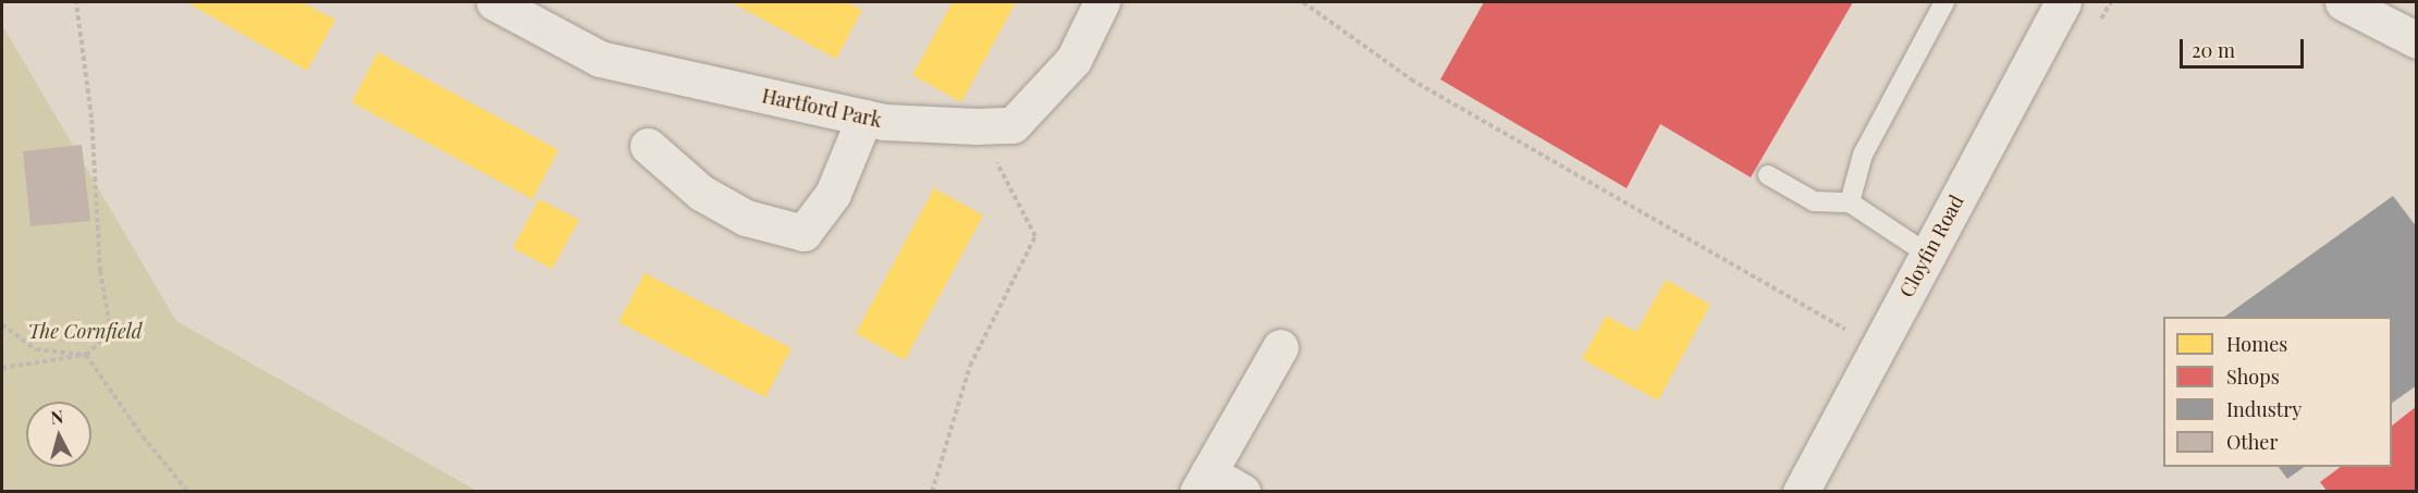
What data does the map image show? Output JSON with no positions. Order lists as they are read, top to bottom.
{
  "streets": {
    "street": ["Hartford Park", "Cloyfin Road"]
  },
  "parks": ["The Cornfield"],
  "legend": [
    "Homes",
    "Shops",
    "Industry",
    "Other"
  ],
  "scale_bar": "20 m",
  "north": "top"
}
